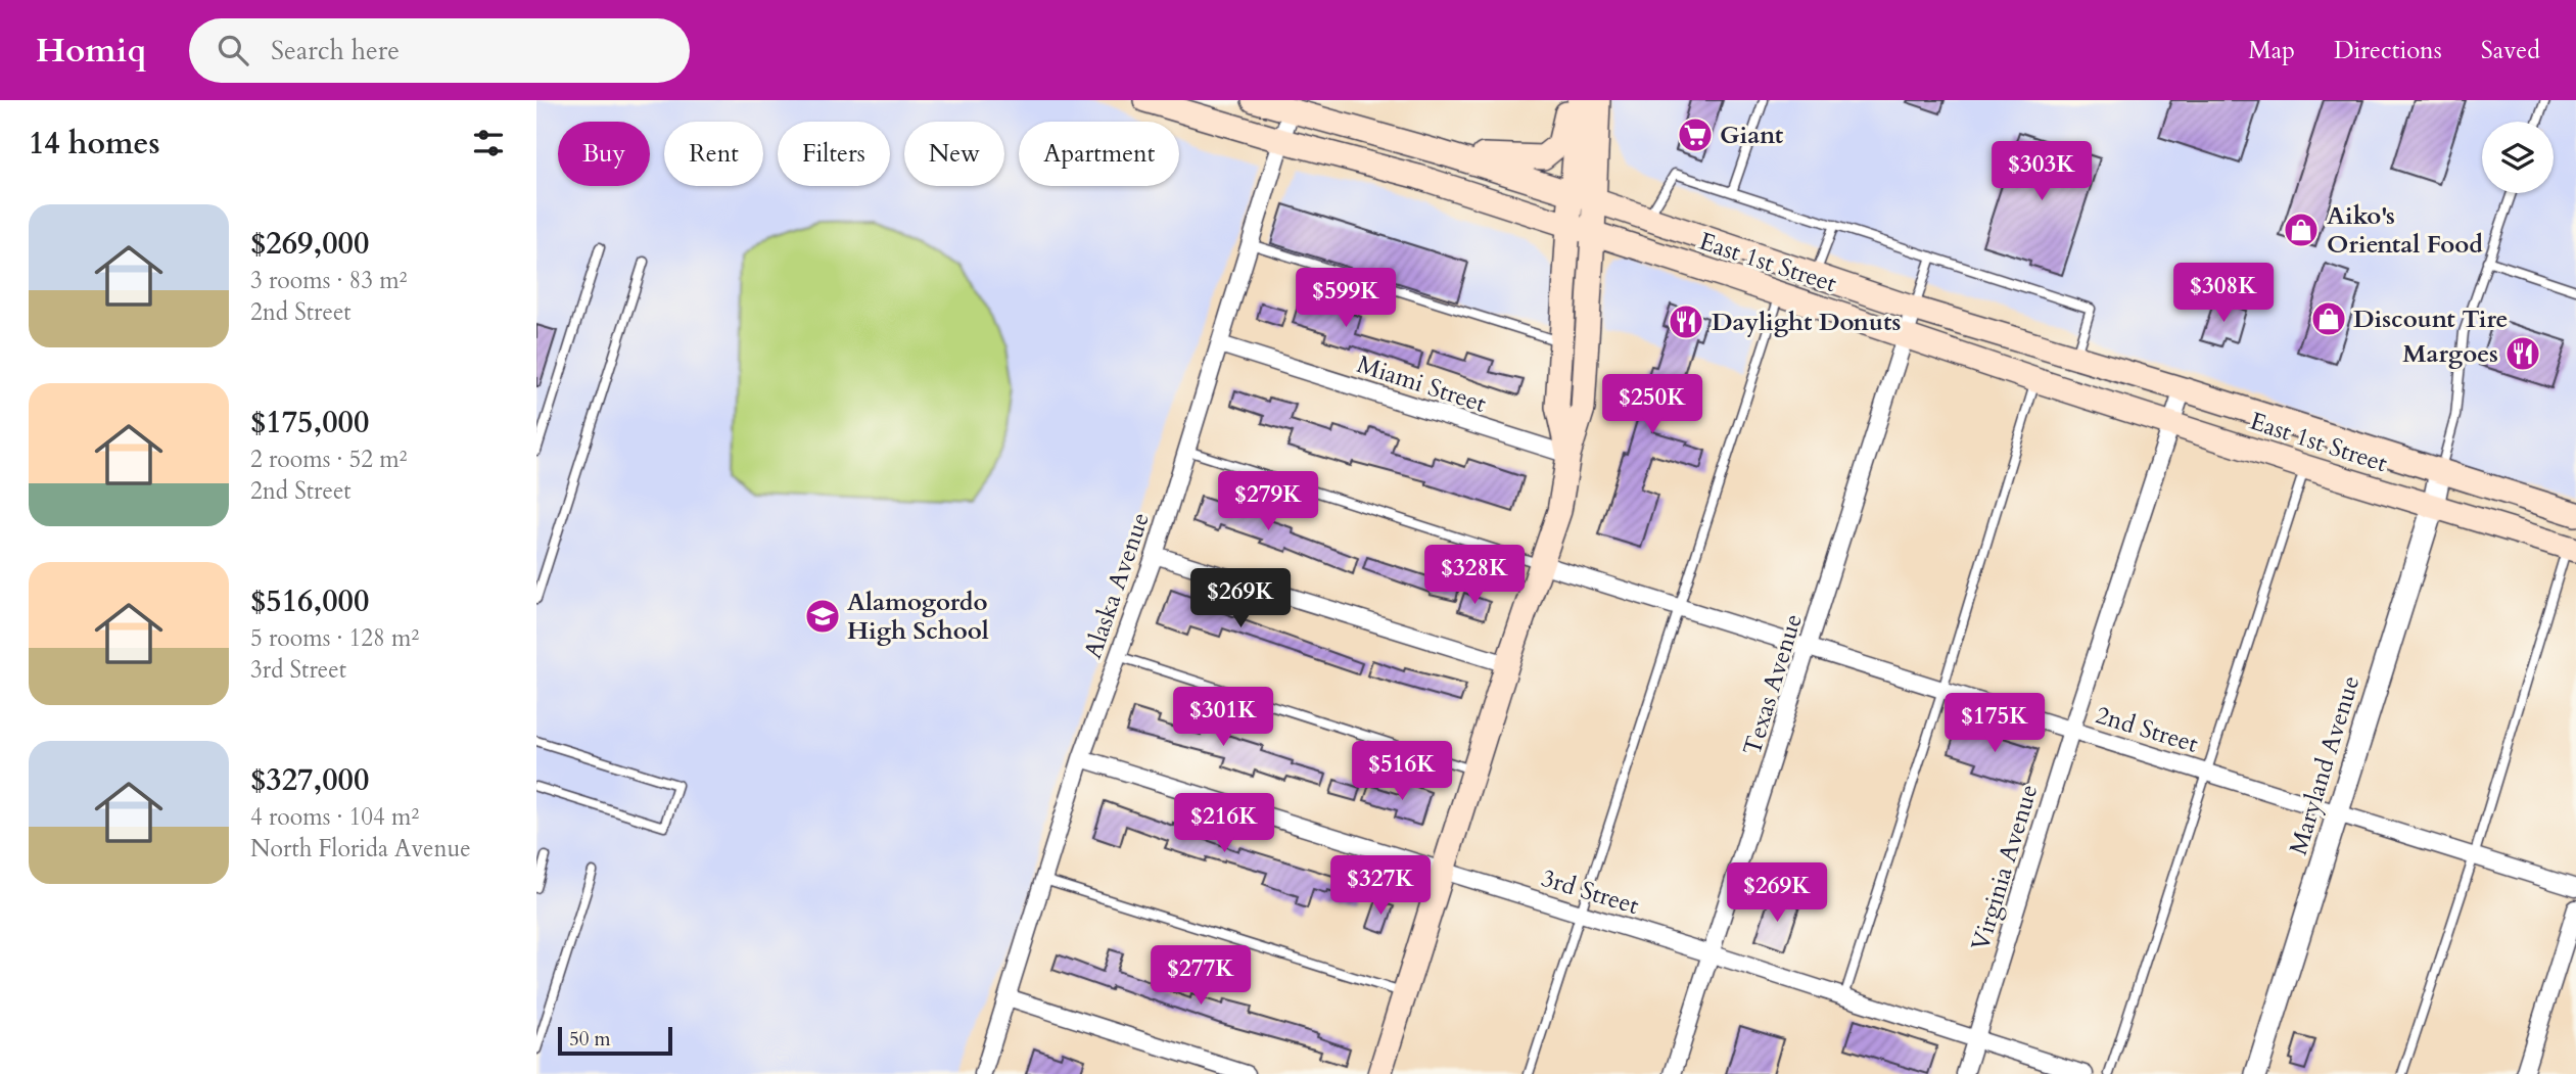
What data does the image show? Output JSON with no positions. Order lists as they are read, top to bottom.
{
  "streets": {
    "main road": ["East 1st Street"],
    "street": [
      "Miami Street",
      "Alaska Avenue",
      "Texas Avenue",
      "2nd Street",
      "Maryland Avenue",
      "Virginia Avenue",
      "3rd Street"
    ]
  },
  "crossings": [
    ["East 1st Street", "Alaska Avenue"],
    ["East 1st Street", "Texas Avenue"],
    ["East 1st Street", "Maryland Avenue"],
    ["East 1st Street", "Virginia Avenue"],
    ["Miami Street", "Alaska Avenue"],
    ["Alaska Avenue", "3rd Street"],
    ["Texas Avenue", "2nd Street"],
    ["Texas Avenue", "3rd Street"],
    ["2nd Street", "Maryland Avenue"],
    ["2nd Street", "Virginia Avenue"],
    ["Virginia Avenue", "3rd Street"]
  ],
  "places": {
    "supermarket": ["Giant"],
    "shop": ["Aiko's Oriental Food", "Discount Tire"],
    "restaurant": ["Daylight Donuts", "Margoes"],
    "school or university": ["Alamogordo High School"]
  },
  "scale_bar": "50 m",
  "page": {
    "header": "Homiq",
    "search": "Search here",
    "nav": ["Map", "Directions", "Saved"],
    "heading": "14 homes",
    "chip": [
      "Buy",
      "Rent",
      "Filters",
      "New",
      "Apartment"
    ],
    "price": [
      "$303K",
      "$308K",
      "$599K",
      "$250K",
      "$279K",
      "$328K",
      "$269K",
      "$301K",
      "$175K",
      "$516K",
      "$216K",
      "$327K",
      "$269K",
      "$277K"
    ],
    "list": [
      {
        "name": "$269,000",
        "note": "3 rooms · 83 m² · 2nd Street"
      },
      {
        "name": "$175,000",
        "note": "2 rooms · 52 m² · 2nd Street"
      },
      {
        "name": "$516,000",
        "note": "5 rooms · 128 m² · 3rd Street"
      },
      {
        "name": "$327,000",
        "note": "4 rooms · 104 m² · North Florida Avenue"
      }
    ],
    "scale": "50 m"
  }
}
